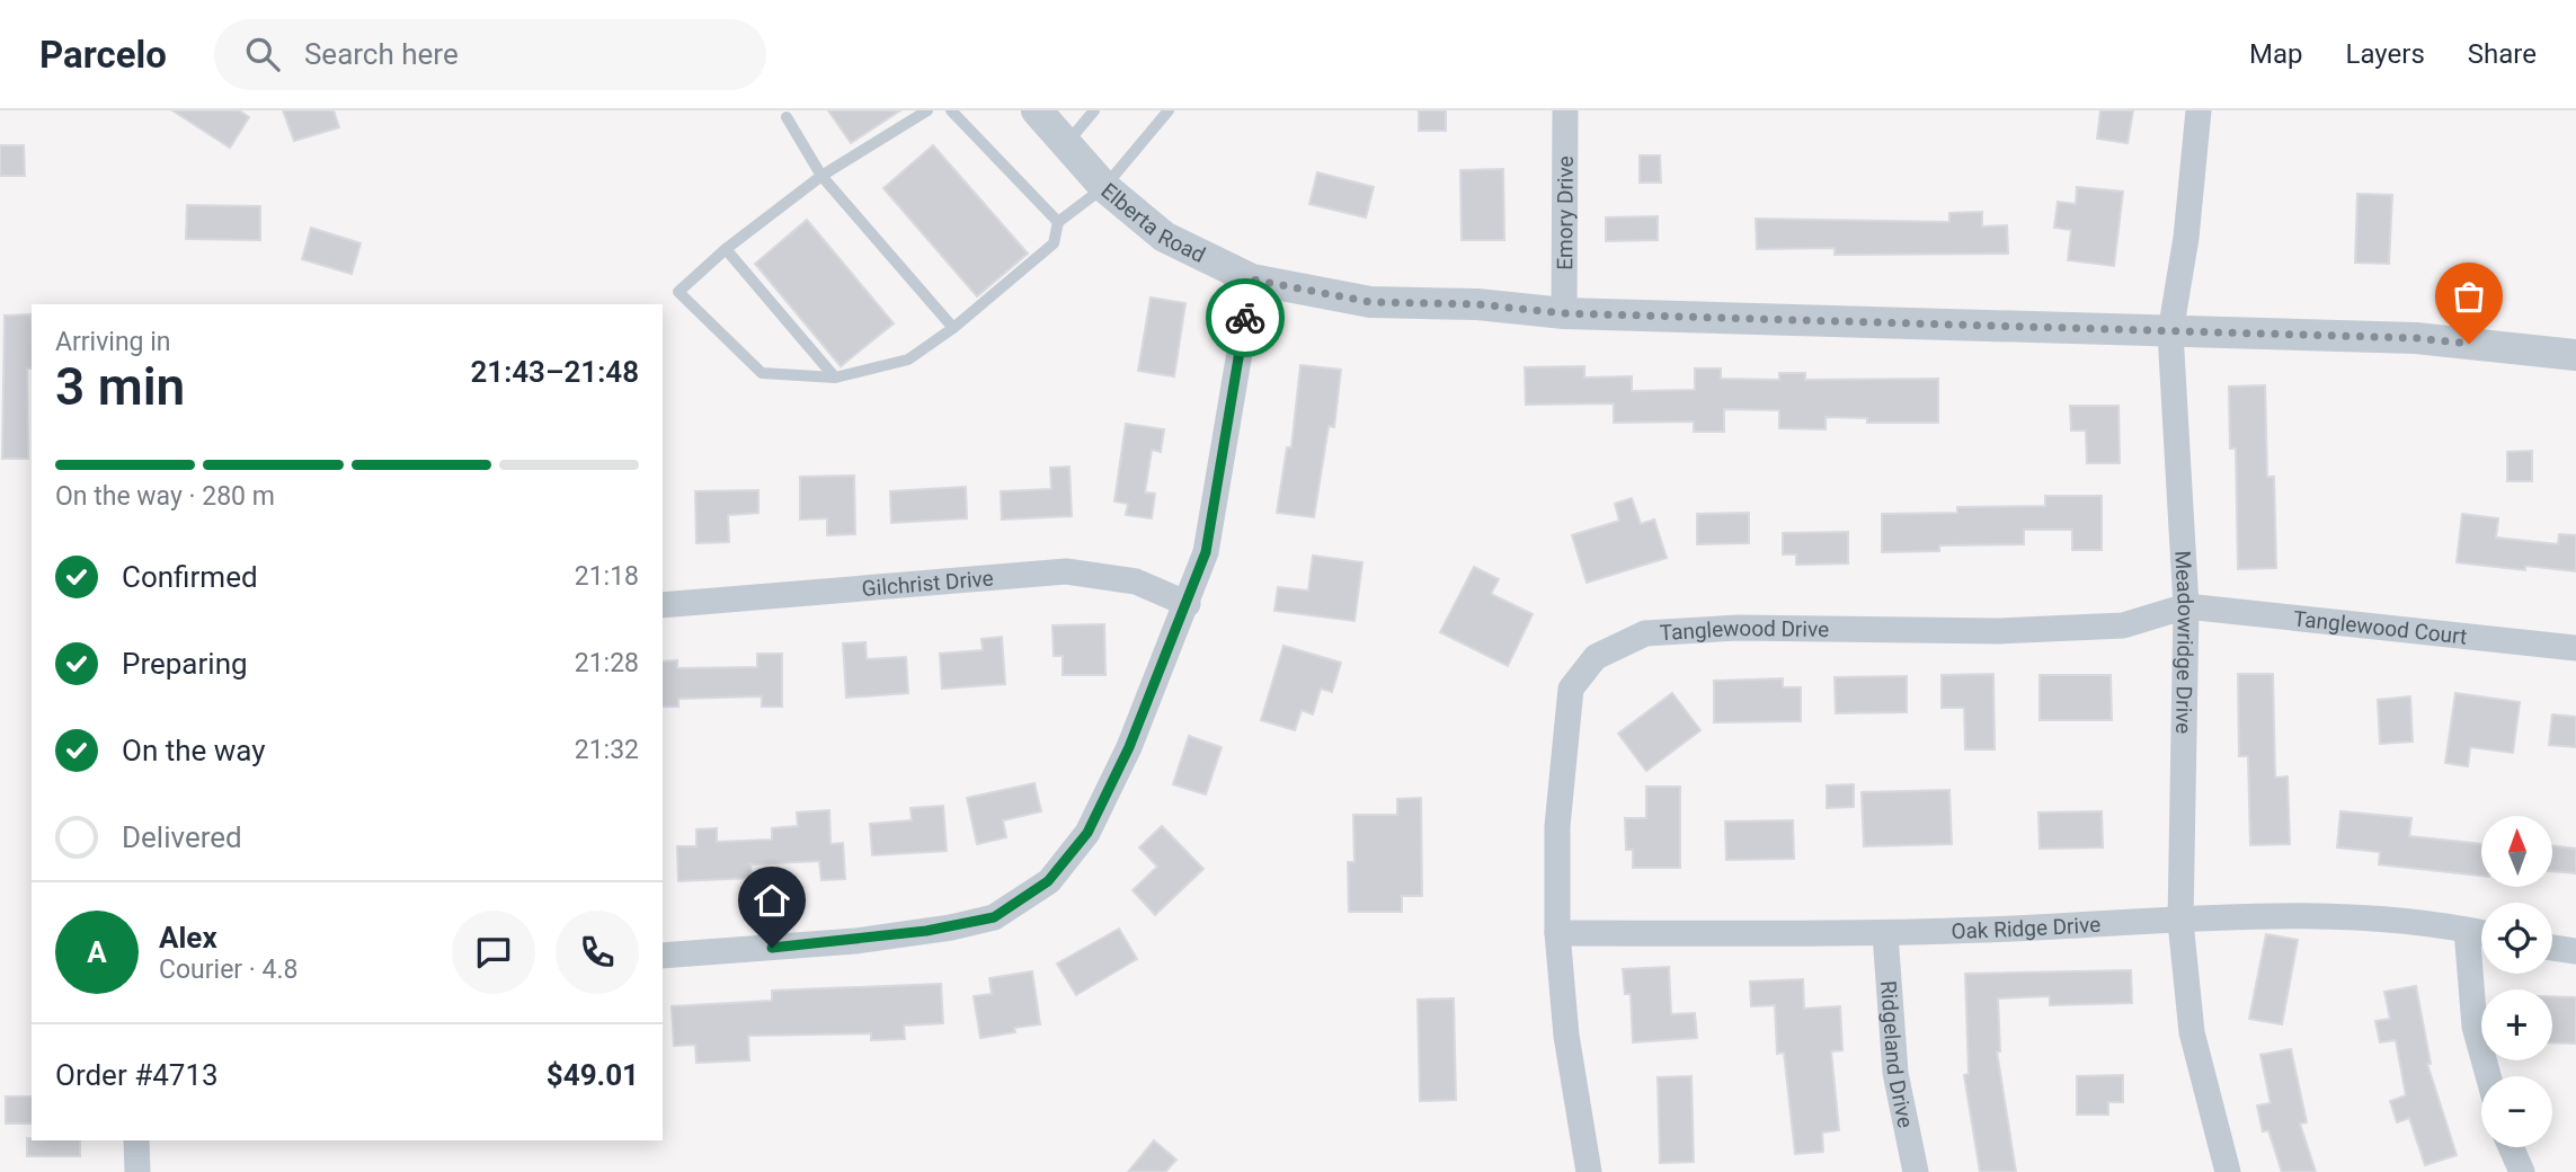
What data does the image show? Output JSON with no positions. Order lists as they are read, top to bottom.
{
  "streets": {
    "street": [
      "Emory Drive",
      "Elberta Road",
      "Gilchrist Drive",
      "Tanglewood Court",
      "Tanglewood Drive",
      "Meadowridge Drive",
      "Oak Ridge Drive",
      "Ridgeland Drive"
    ]
  },
  "crossings": [
    ["Emory Drive", "Elberta Road"],
    ["Elberta Road", "Meadowridge Drive"],
    ["Tanglewood Court", "Tanglewood Drive"],
    ["Tanglewood Court", "Meadowridge Drive"],
    ["Tanglewood Drive", "Meadowridge Drive"],
    ["Tanglewood Drive", "Oak Ridge Drive"],
    ["Meadowridge Drive", "Oak Ridge Drive"],
    ["Oak Ridge Drive", "Ridgeland Drive"]
  ],
  "north": "top",
  "page": {
    "header": "Parcelo",
    "search": "Search here",
    "nav": ["Map", "Layers", "Share"],
    "heading": ["3 min", "Arriving in", "21:43–21:48"],
    "panel": [
      "Alex",
      "Courier · 4.8",
      "Order #4713",
      "$49.01"
    ],
    "bar": "On the way · 280 m",
    "list": [
      ["Confirmed", "21:18"],
      ["Preparing", "21:28"],
      ["On the way", "21:32"],
      "Delivered"
    ],
    "map_buttons": ["+", "−"],
    "round": "A"
  }
}
